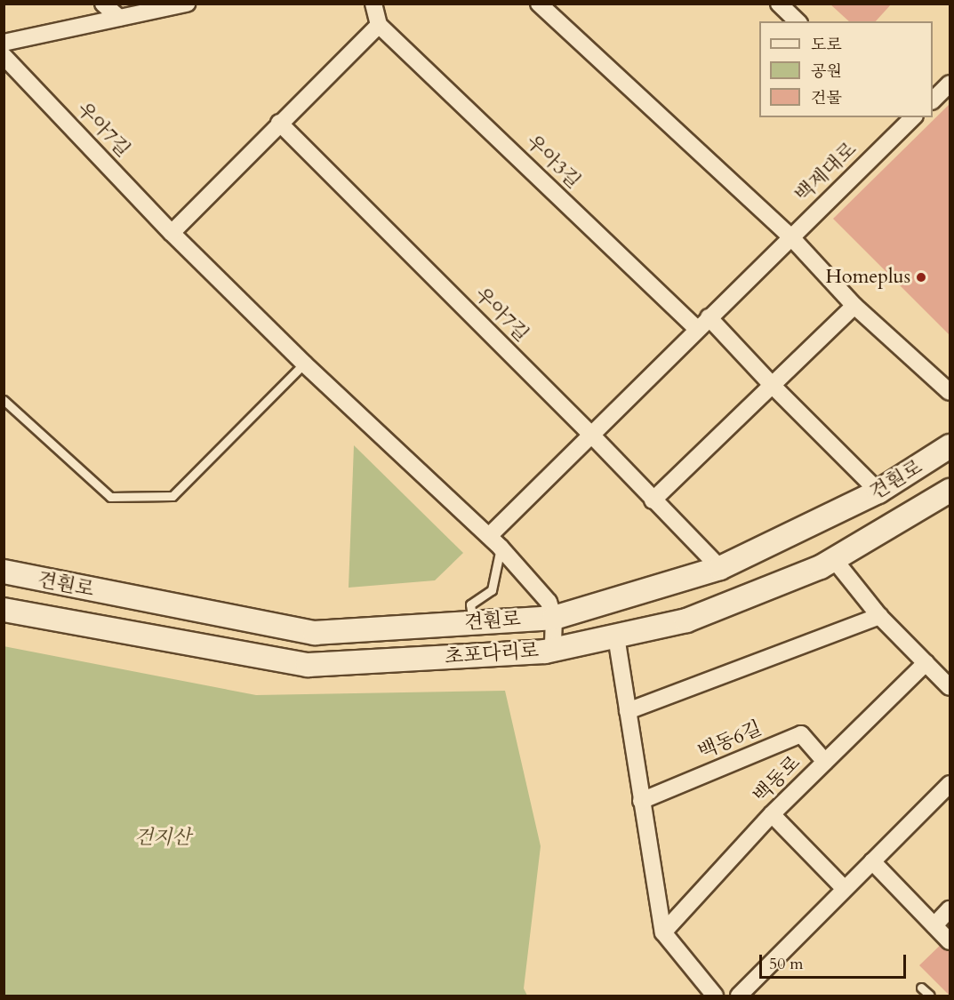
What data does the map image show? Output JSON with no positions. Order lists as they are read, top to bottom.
{
  "streets": {
    "street": [
      "우아7길",
      "우아3길",
      "백제대로",
      "견훤로",
      "초포다리로",
      "백동6길",
      "백동로"
    ]
  },
  "crossings": [
    ["우아7길", "견훤로"],
    ["우아7길", "초포다리로"],
    ["백동6길", "백동로"]
  ],
  "parks": ["건지산"],
  "places": ["Homeplus"],
  "legend": ["도로", "공원", "건물"],
  "scale_bar": "50 m"
}
